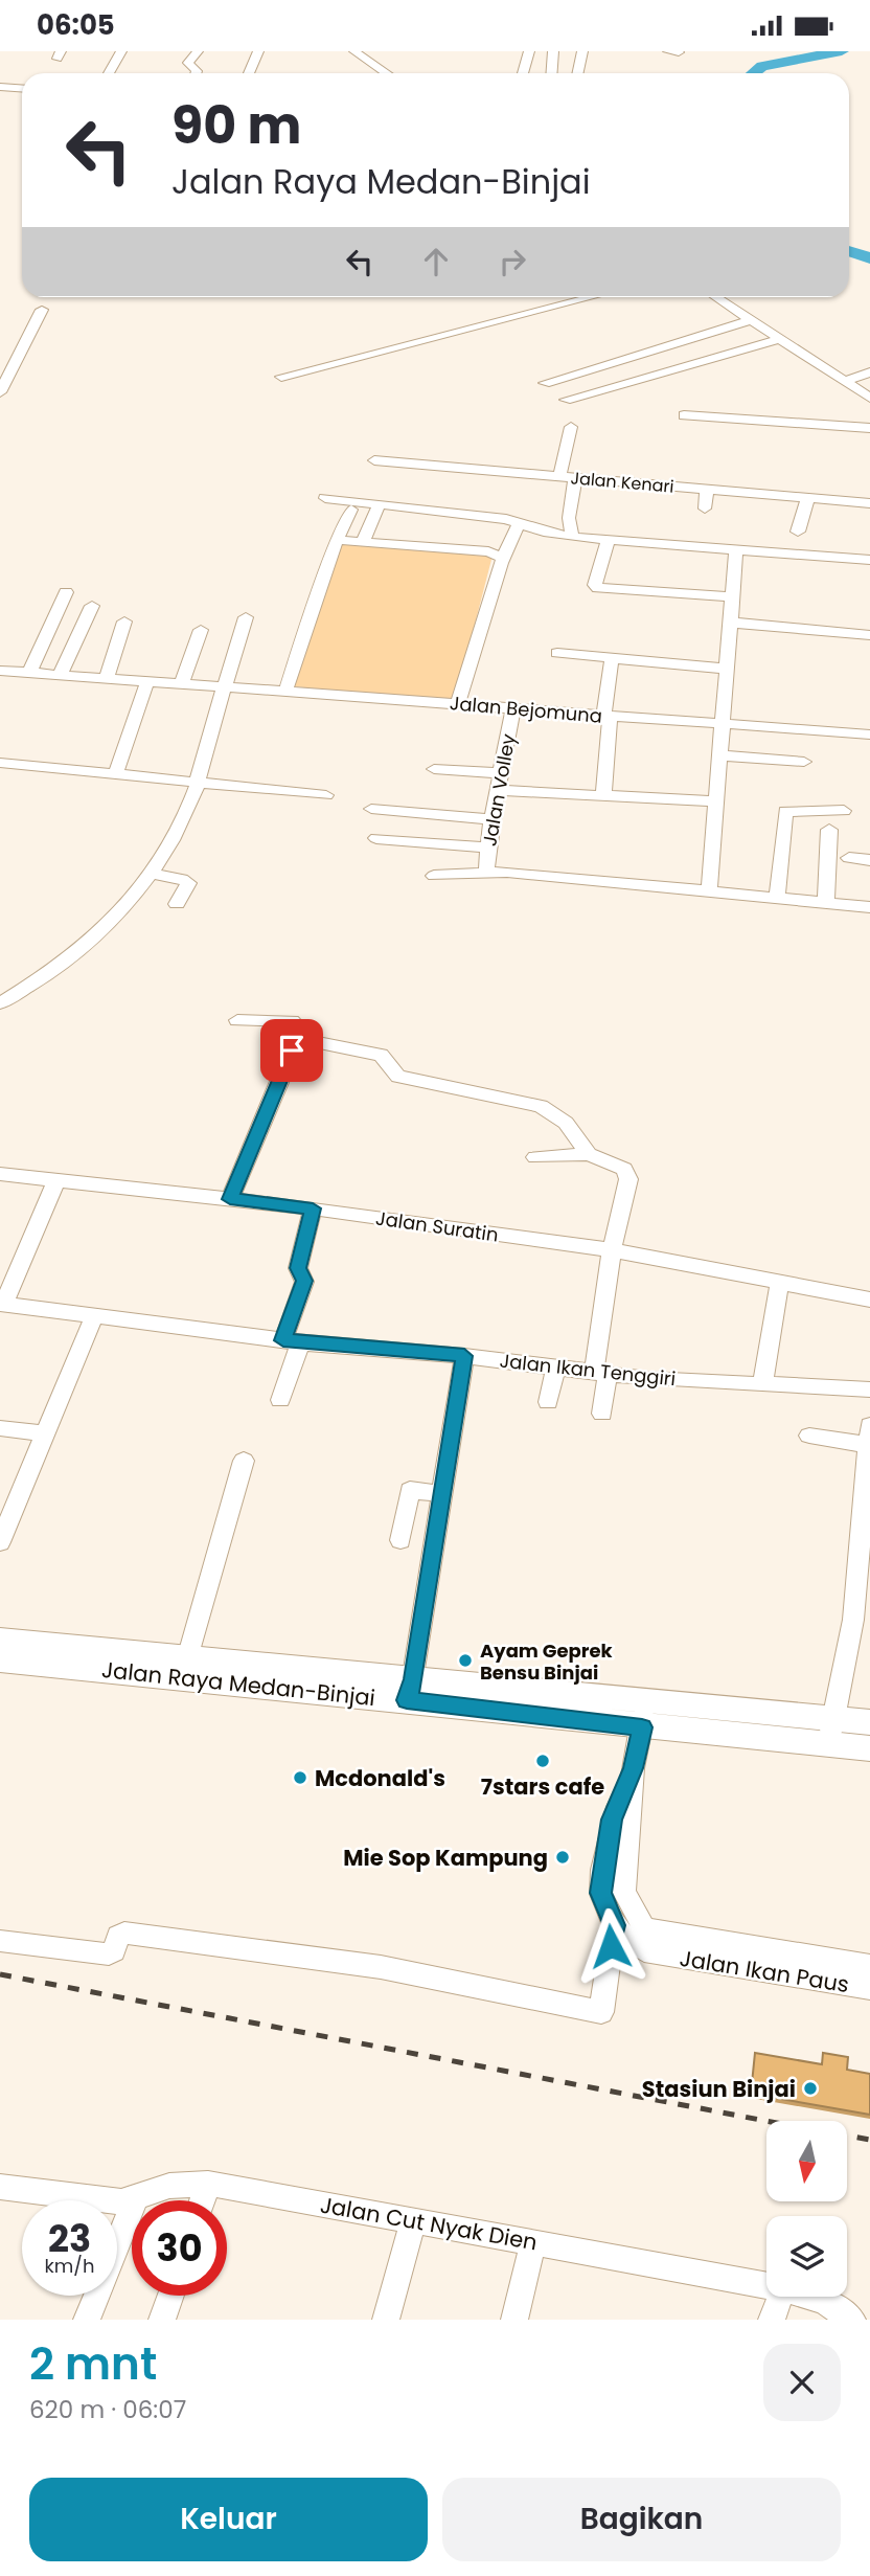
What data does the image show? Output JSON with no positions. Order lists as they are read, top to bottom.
{
  "streets": {
    "main road": ["Jalan Raya Medan-Binjai"],
    "street": [
      "Jalan Kenari",
      "Jalan Bejomuna",
      "Jalan Volley",
      "Jalan Suratin",
      "Jalan Ikan Tenggiri",
      "Jalan Ikan Paus",
      "Jalan Cut Nyak Dien"
    ]
  },
  "crossings": [
    ["Jalan Bejomuna", "Jalan Volley"],
    ["Jalan Raya Medan-Binjai", "Jalan Ikan Paus"]
  ],
  "places": [
    "Ayam Geprek Bensu Binjai",
    "7stars cafe",
    "Mcdonald's",
    "Mie Sop Kampung",
    "Stasiun Binjai"
  ],
  "north": "bottom",
  "page": {
    "status": "06:05",
    "turn": ["90 m", "Jalan Raya Medan-Binjai"],
    "speed": "23 km/h",
    "limit": "30",
    "heading": ["2 mnt", "620 m · 06:07"],
    "buttons": ["Keluar", "Bagikan"]
  }
}
